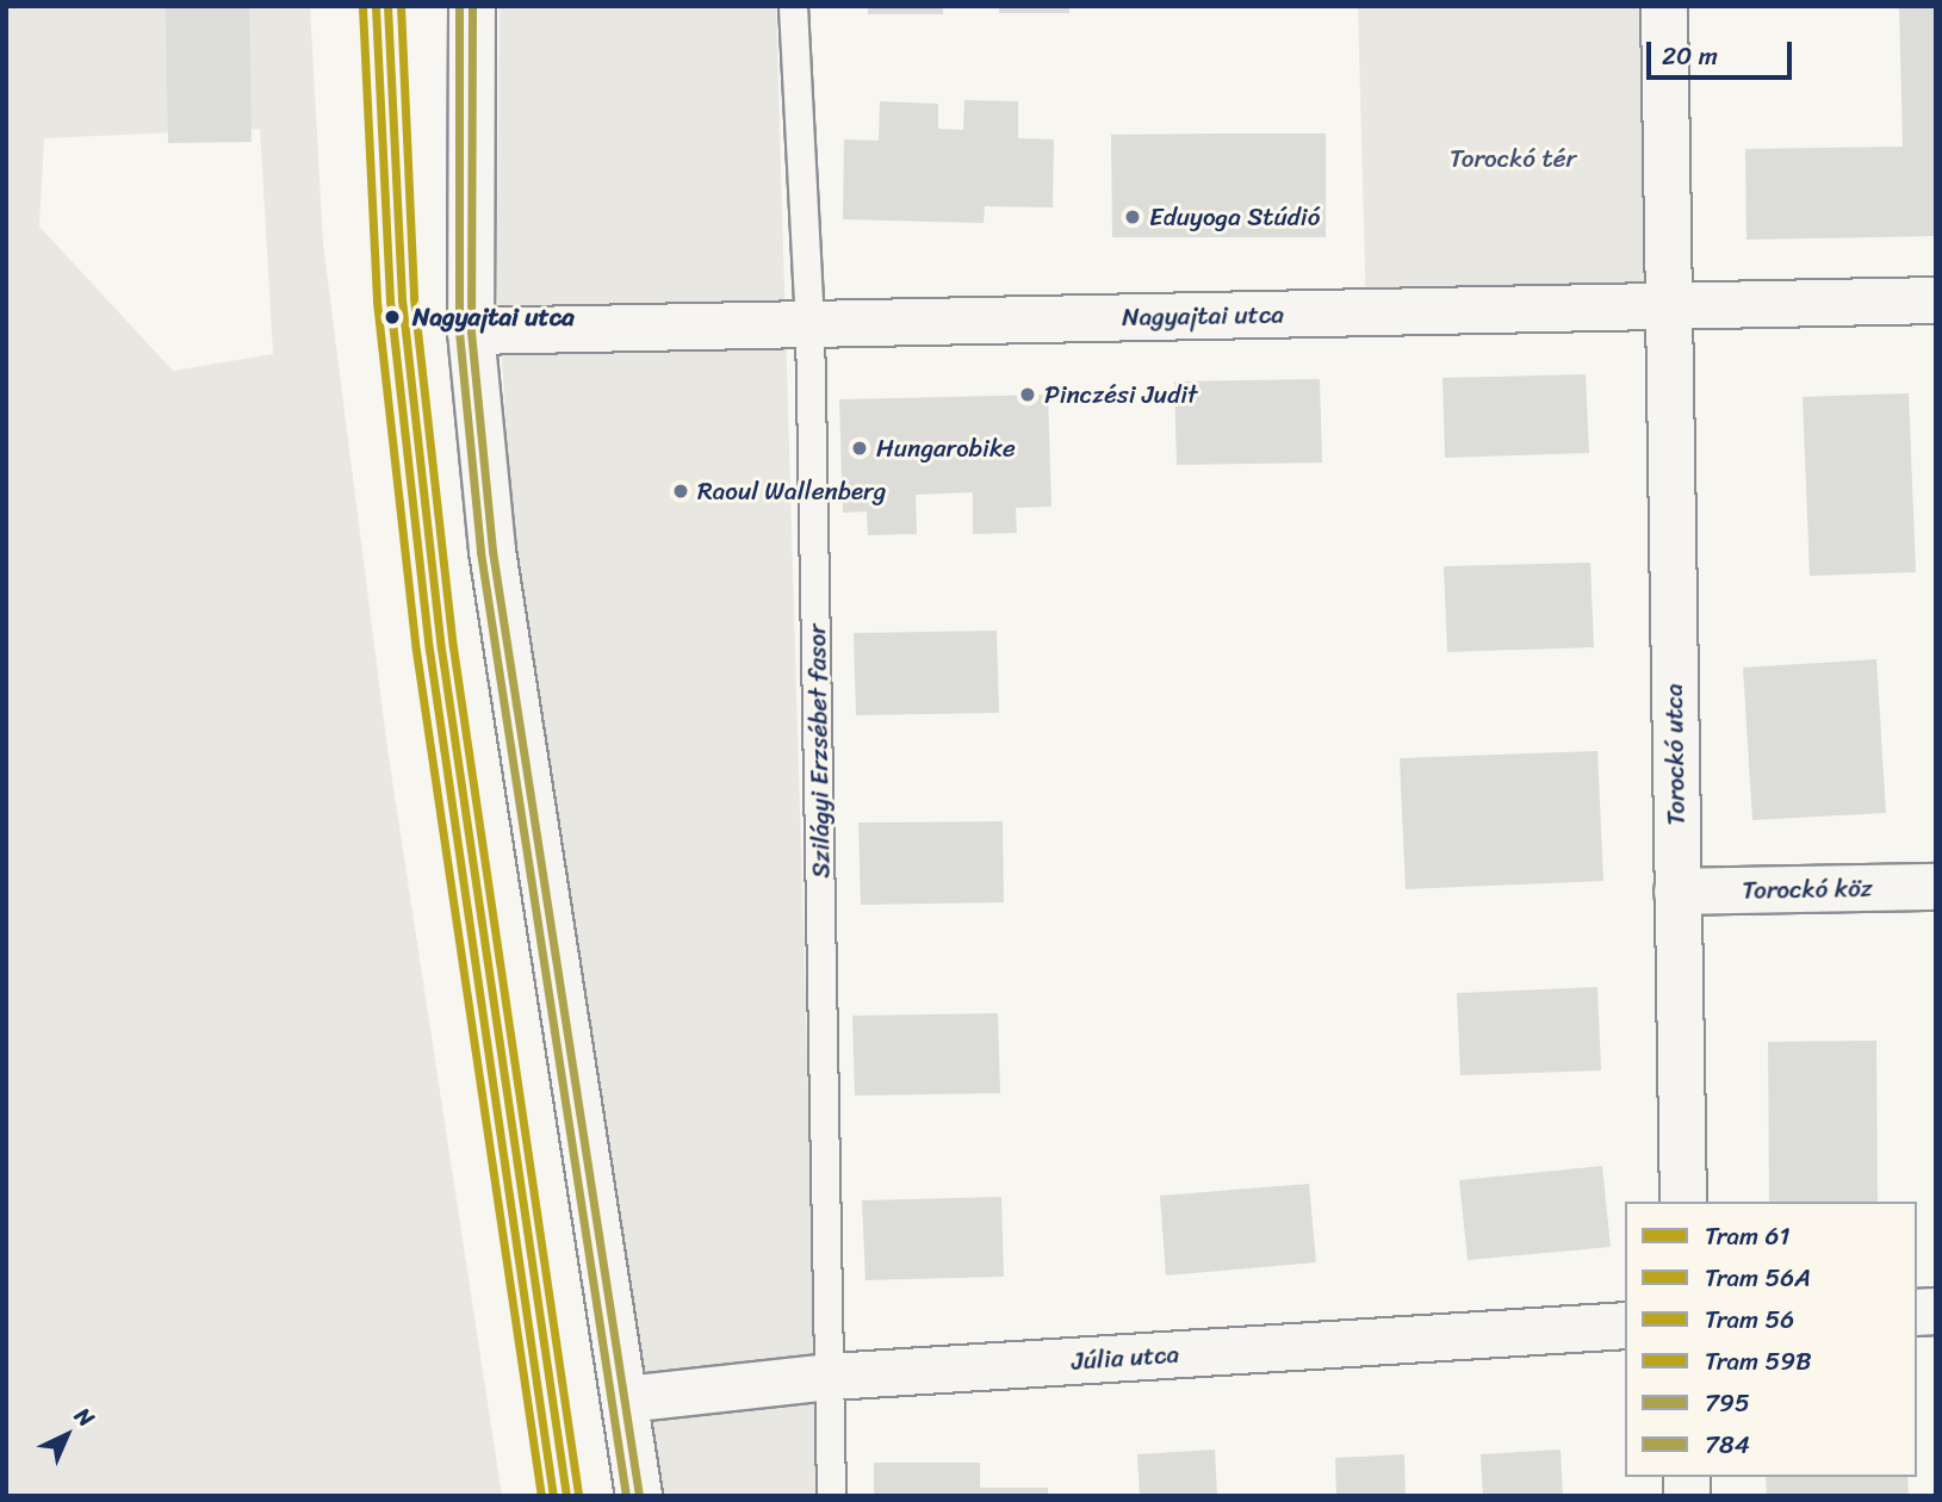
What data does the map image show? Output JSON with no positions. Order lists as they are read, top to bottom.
{
  "streets": {
    "street": [
      "Nagyajtai utca",
      "Torockó utca",
      "Torockó köz",
      "Júlia utca"
    ],
    "lane": ["Szilágyi Erzsébet fasor"]
  },
  "crossings": [
    ["Nagyajtai utca", "Szilágyi Erzsébet fasor"],
    ["Nagyajtai utca", "Torockó utca"],
    ["Szilágyi Erzsébet fasor", "Júlia utca"],
    ["Torockó utca", "Torockó köz"]
  ],
  "parks": ["Torockó tér"],
  "places": [
    "Eduyoga Stúdió",
    "Nagyajtai utca",
    "Pinczési Judit",
    "Hungarobike",
    "Raoul Wallenberg"
  ],
  "lines": [
    "tram line 61",
    "tram line 56",
    "transit line 795",
    "transit line 784",
    "tram line 56A",
    "tram line 59B"
  ],
  "legend": [
    "Tram 61",
    "Tram 56A",
    "Tram 56",
    "Tram 59B",
    "795",
    "784"
  ],
  "scale_bar": "20 m",
  "north": "top right"
}
